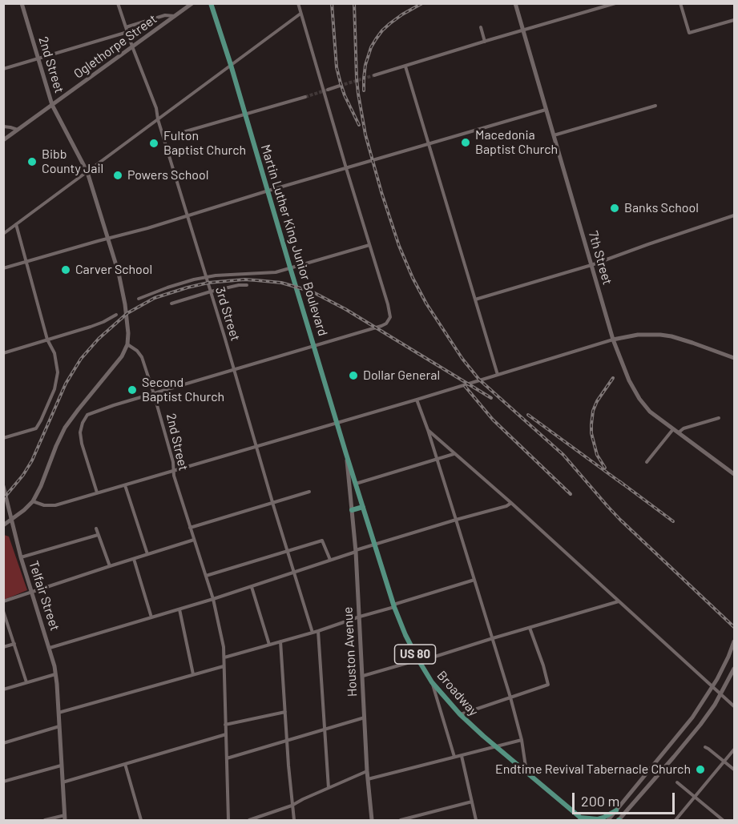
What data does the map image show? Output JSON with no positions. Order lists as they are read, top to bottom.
{
  "streets": {
    "main road": ["Martin Luther King Junior Boulevard", "US 80", "Broadway"],
    "street": [
      "Oglethorpe Street",
      "2nd Street",
      "7th Street",
      "3rd Street",
      "Telfair Street",
      "Houston Avenue"
    ]
  },
  "crossings": [
    ["Oglethorpe Street", "2nd Street"],
    ["Oglethorpe Street", "3rd Street"],
    ["Martin Luther King Junior Boulevard", "Houston Avenue"],
    ["Martin Luther King Junior Boulevard", "Broadway"]
  ],
  "places": [
    "Macedonia Baptist Church",
    "Fulton Baptist Church",
    "Bibb County Jail",
    "Powers School",
    "Banks School",
    "Carver School",
    "Dollar General",
    "Second Baptist Church",
    "Endtime Revival Tabernacle Church"
  ],
  "scale_bar": "200 m"
}
